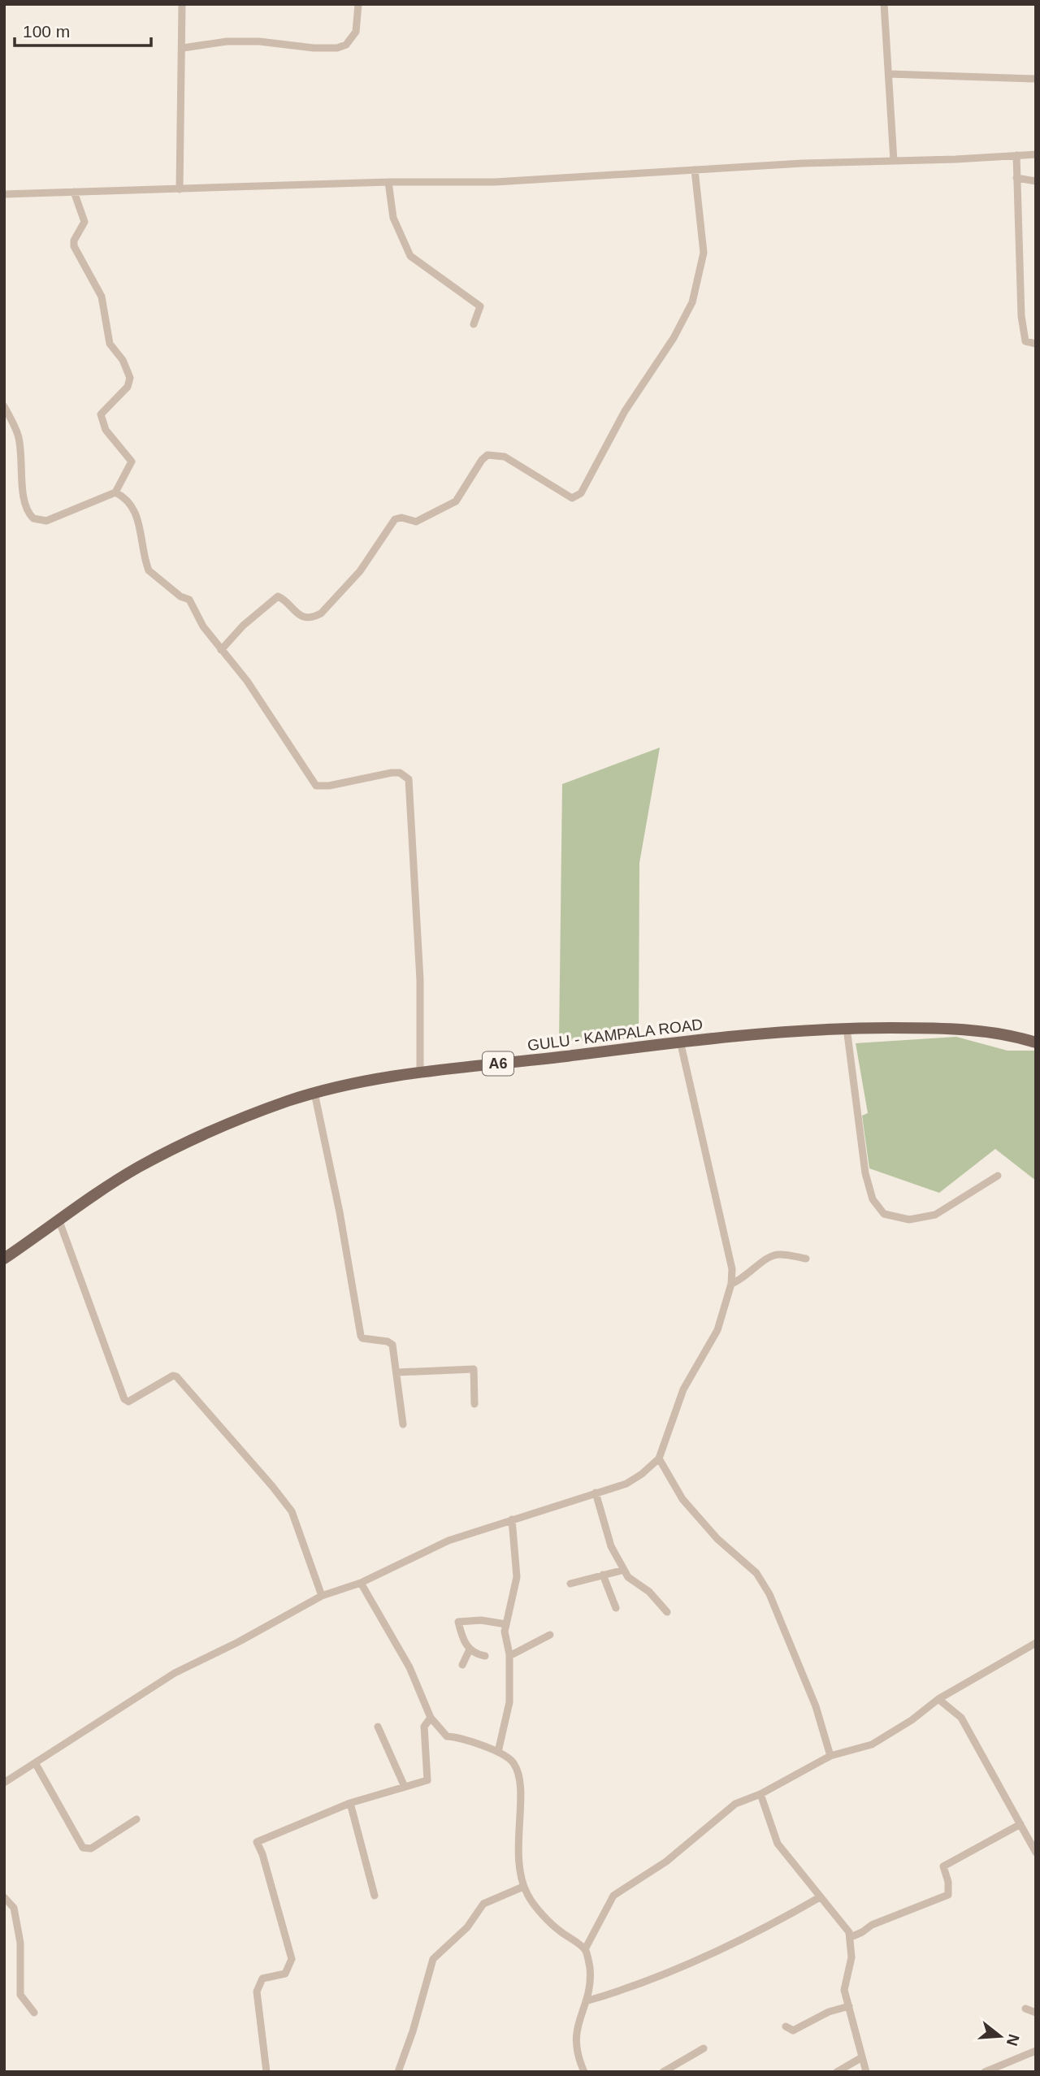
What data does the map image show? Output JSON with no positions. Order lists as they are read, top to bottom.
{
  "streets": {
    "main road": ["GULU - KAMPALA ROAD", "A6"]
  },
  "scale_bar": "100 m",
  "north": "right"
}
